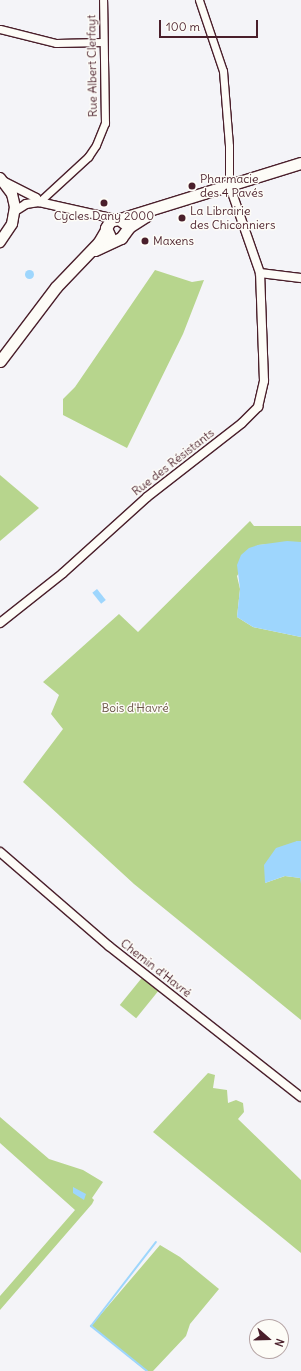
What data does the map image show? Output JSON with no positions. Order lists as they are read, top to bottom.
{
  "streets": {
    "street": ["Rue Albert Clerfayt", "Rue des Résistants", "Chemin d'Havré"]
  },
  "parks": ["Bois d'Havré"],
  "places": [
    "Pharmacie des 4 Pavés",
    "Cycles Dany 2000",
    "La Librairie des Chiconniers",
    "Maxens"
  ],
  "scale_bar": "100 m",
  "north": "right"
}
